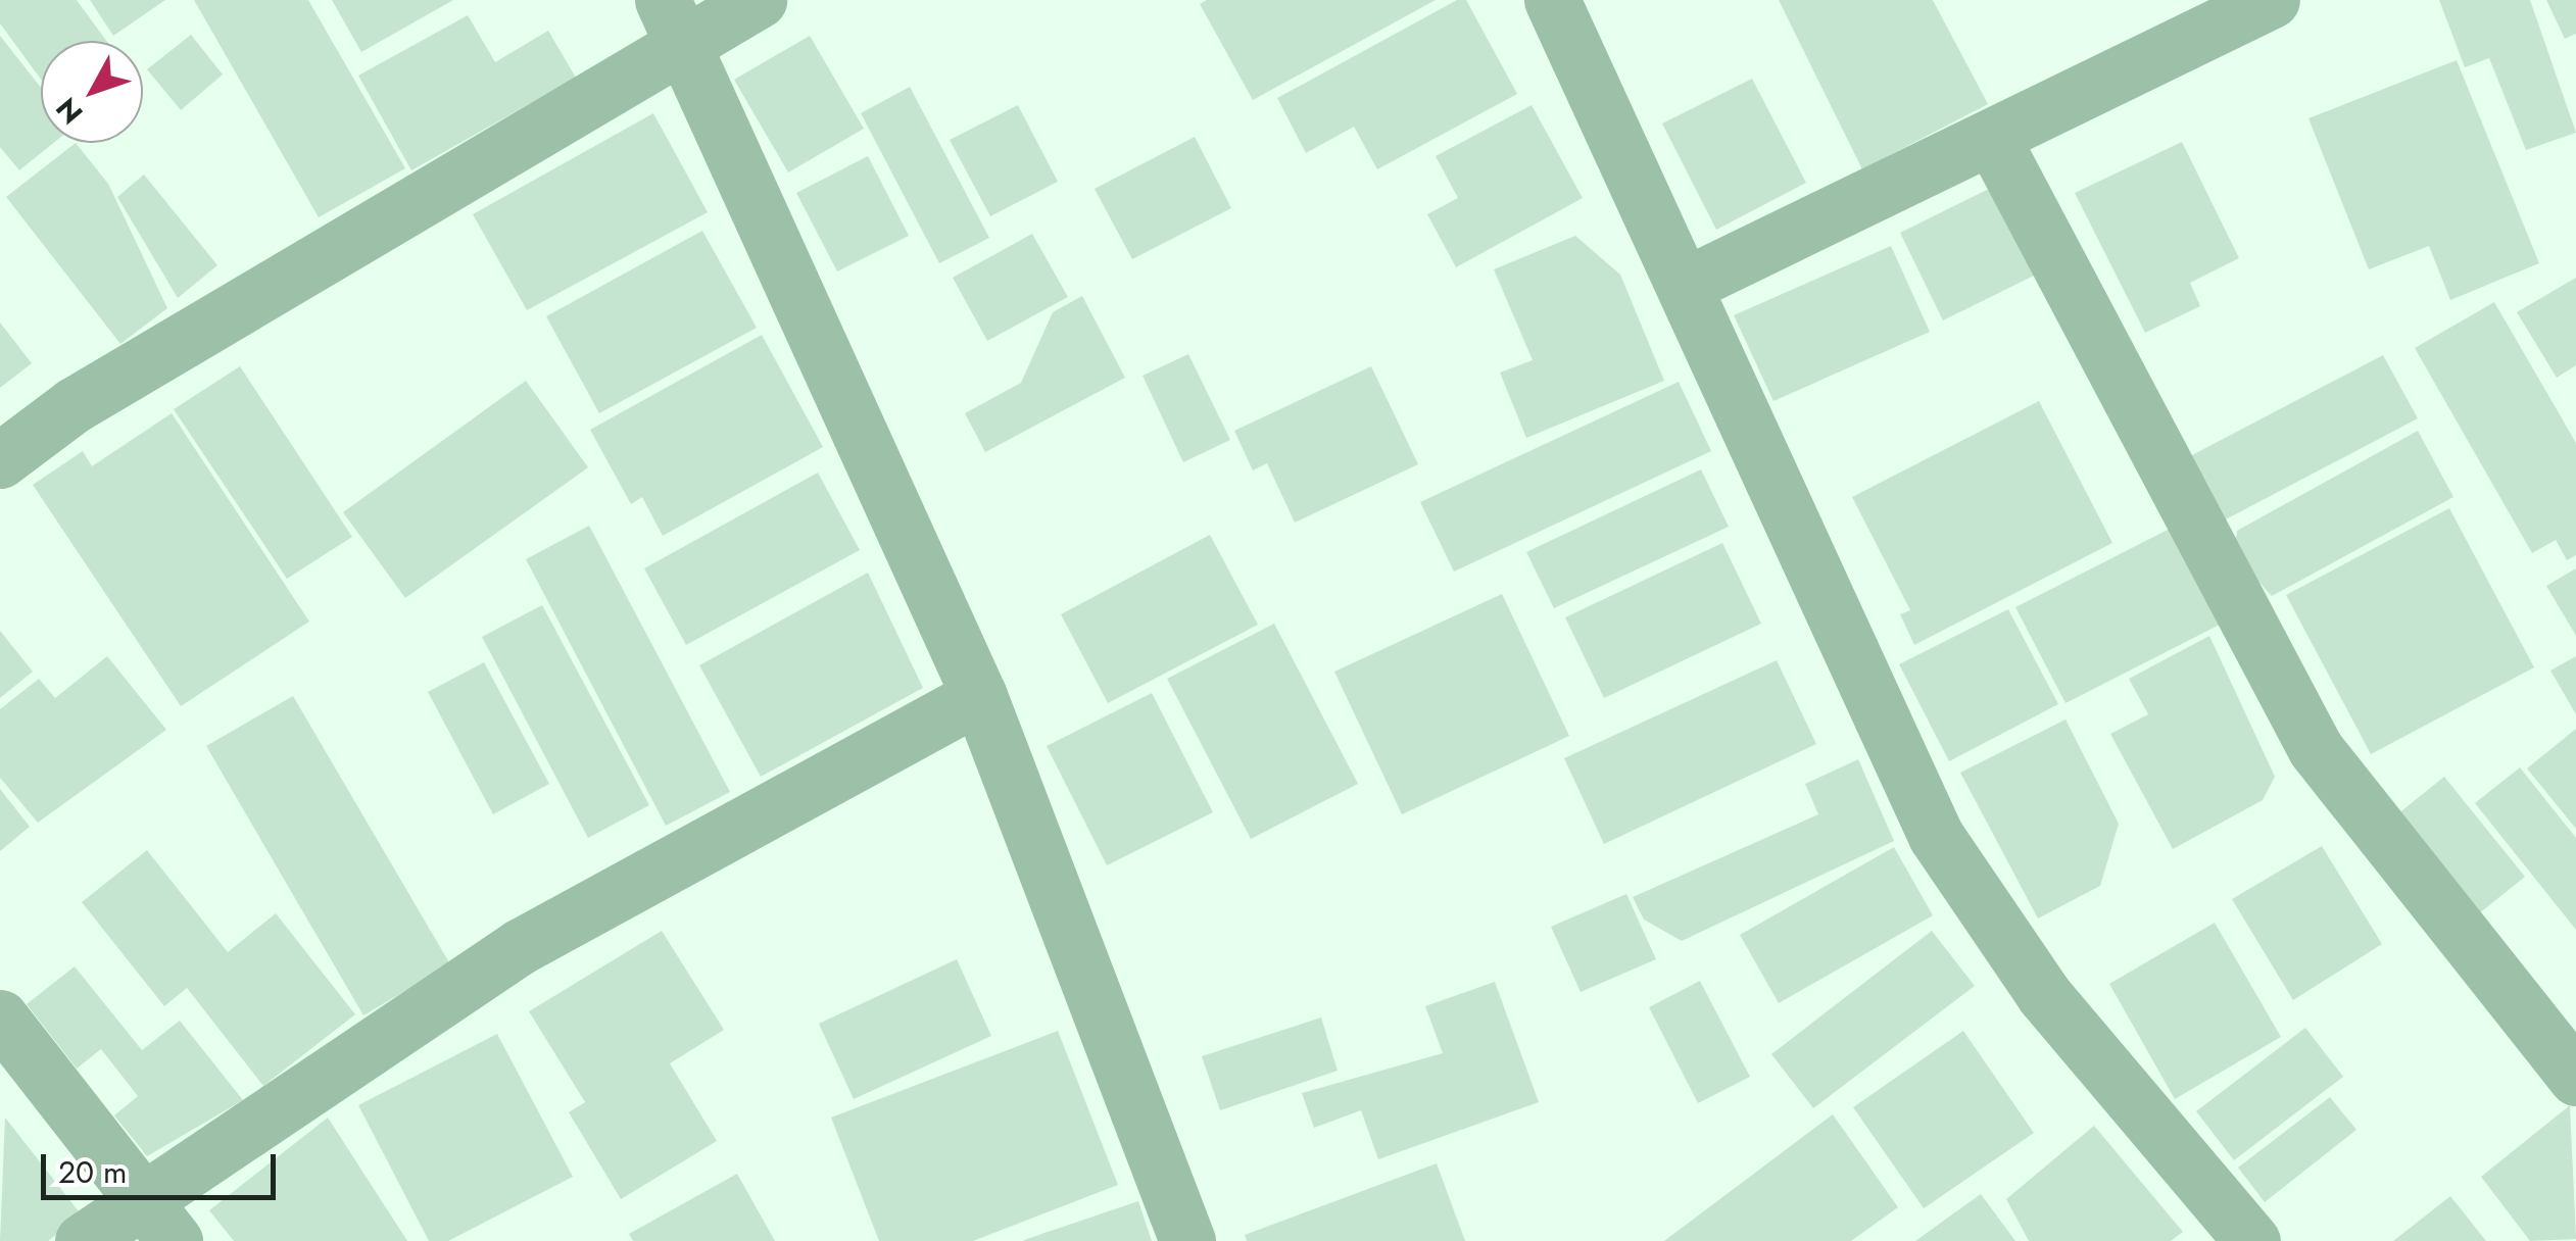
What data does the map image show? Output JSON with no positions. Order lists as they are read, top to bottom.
{
  "scale_bar": "20 m",
  "north": "bottom left"
}
